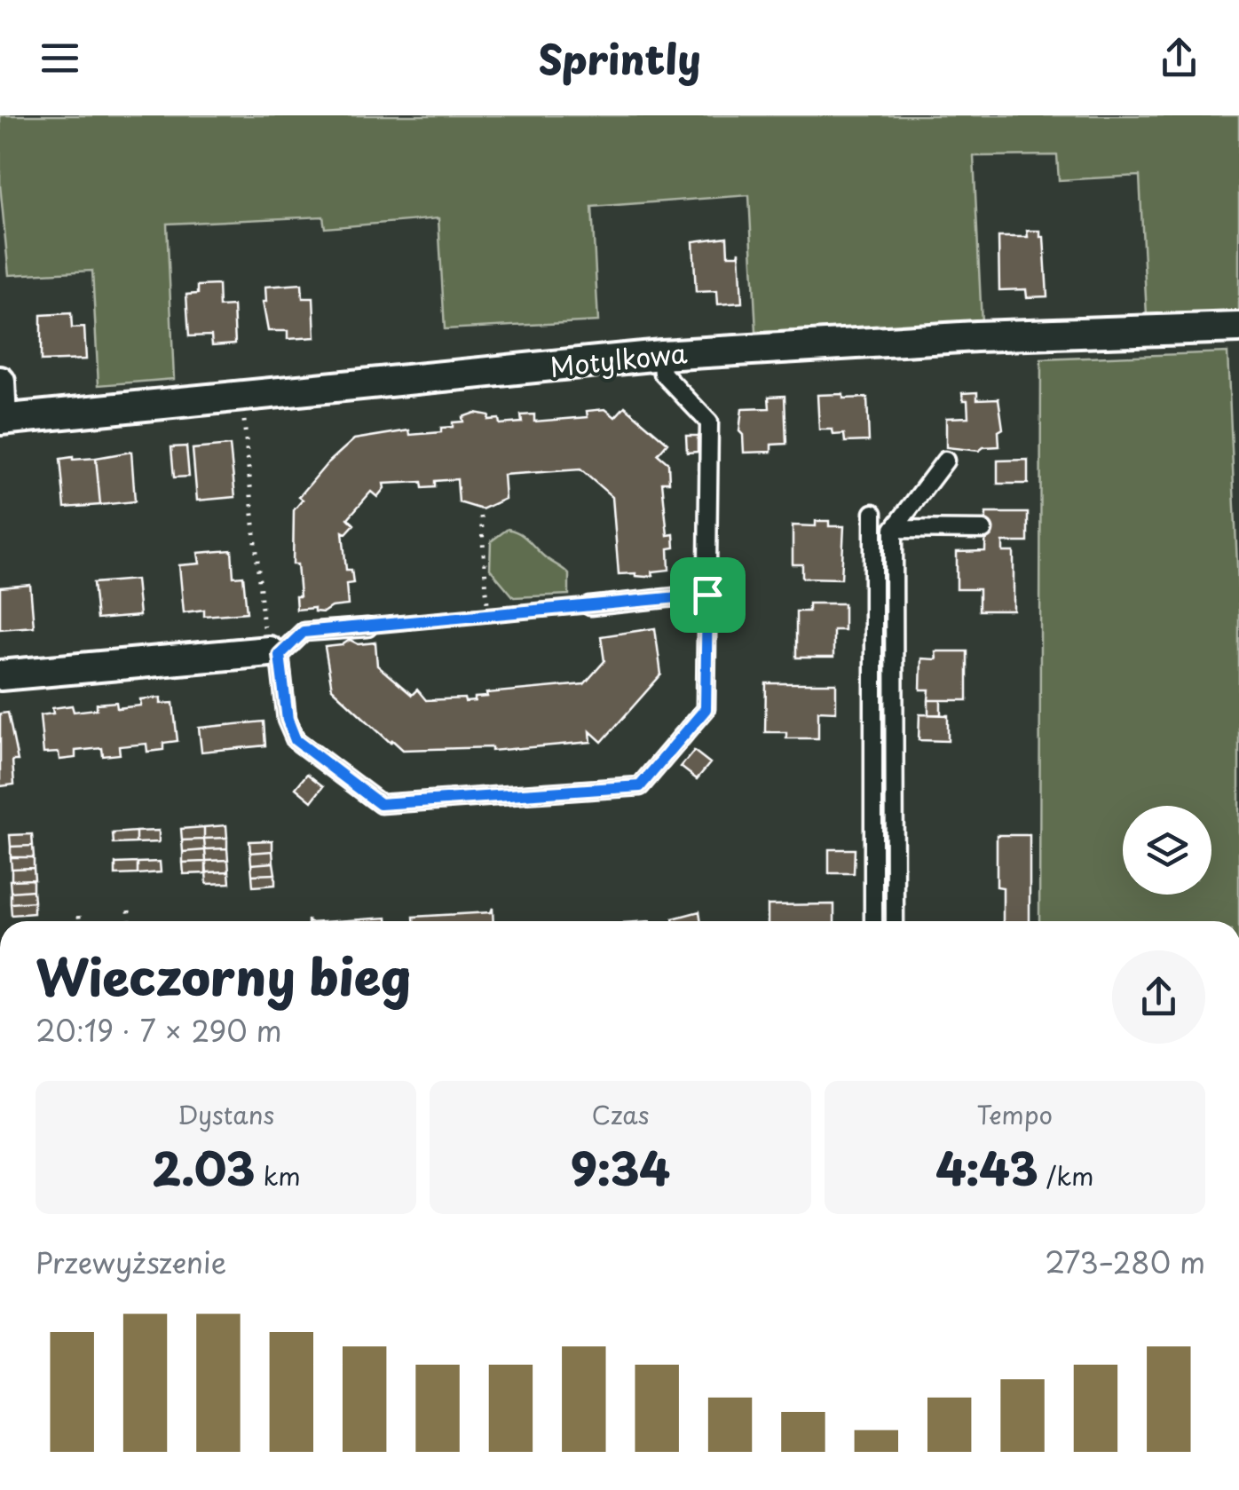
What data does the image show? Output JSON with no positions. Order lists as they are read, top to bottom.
{
  "streets": {
    "street": ["Motylkowa"]
  },
  "page": {
    "header": "Sprintly",
    "heading": ["Wieczorny bieg", "20:19 · 7 × 290 m"],
    "stats": [
      ["Dystans", "2.03 km"],
      ["Czas", "9:34"],
      ["Tempo", "4:43 /km"]
    ],
    "chart": ["Przewyższenie", "273–280 m"]
  }
}
